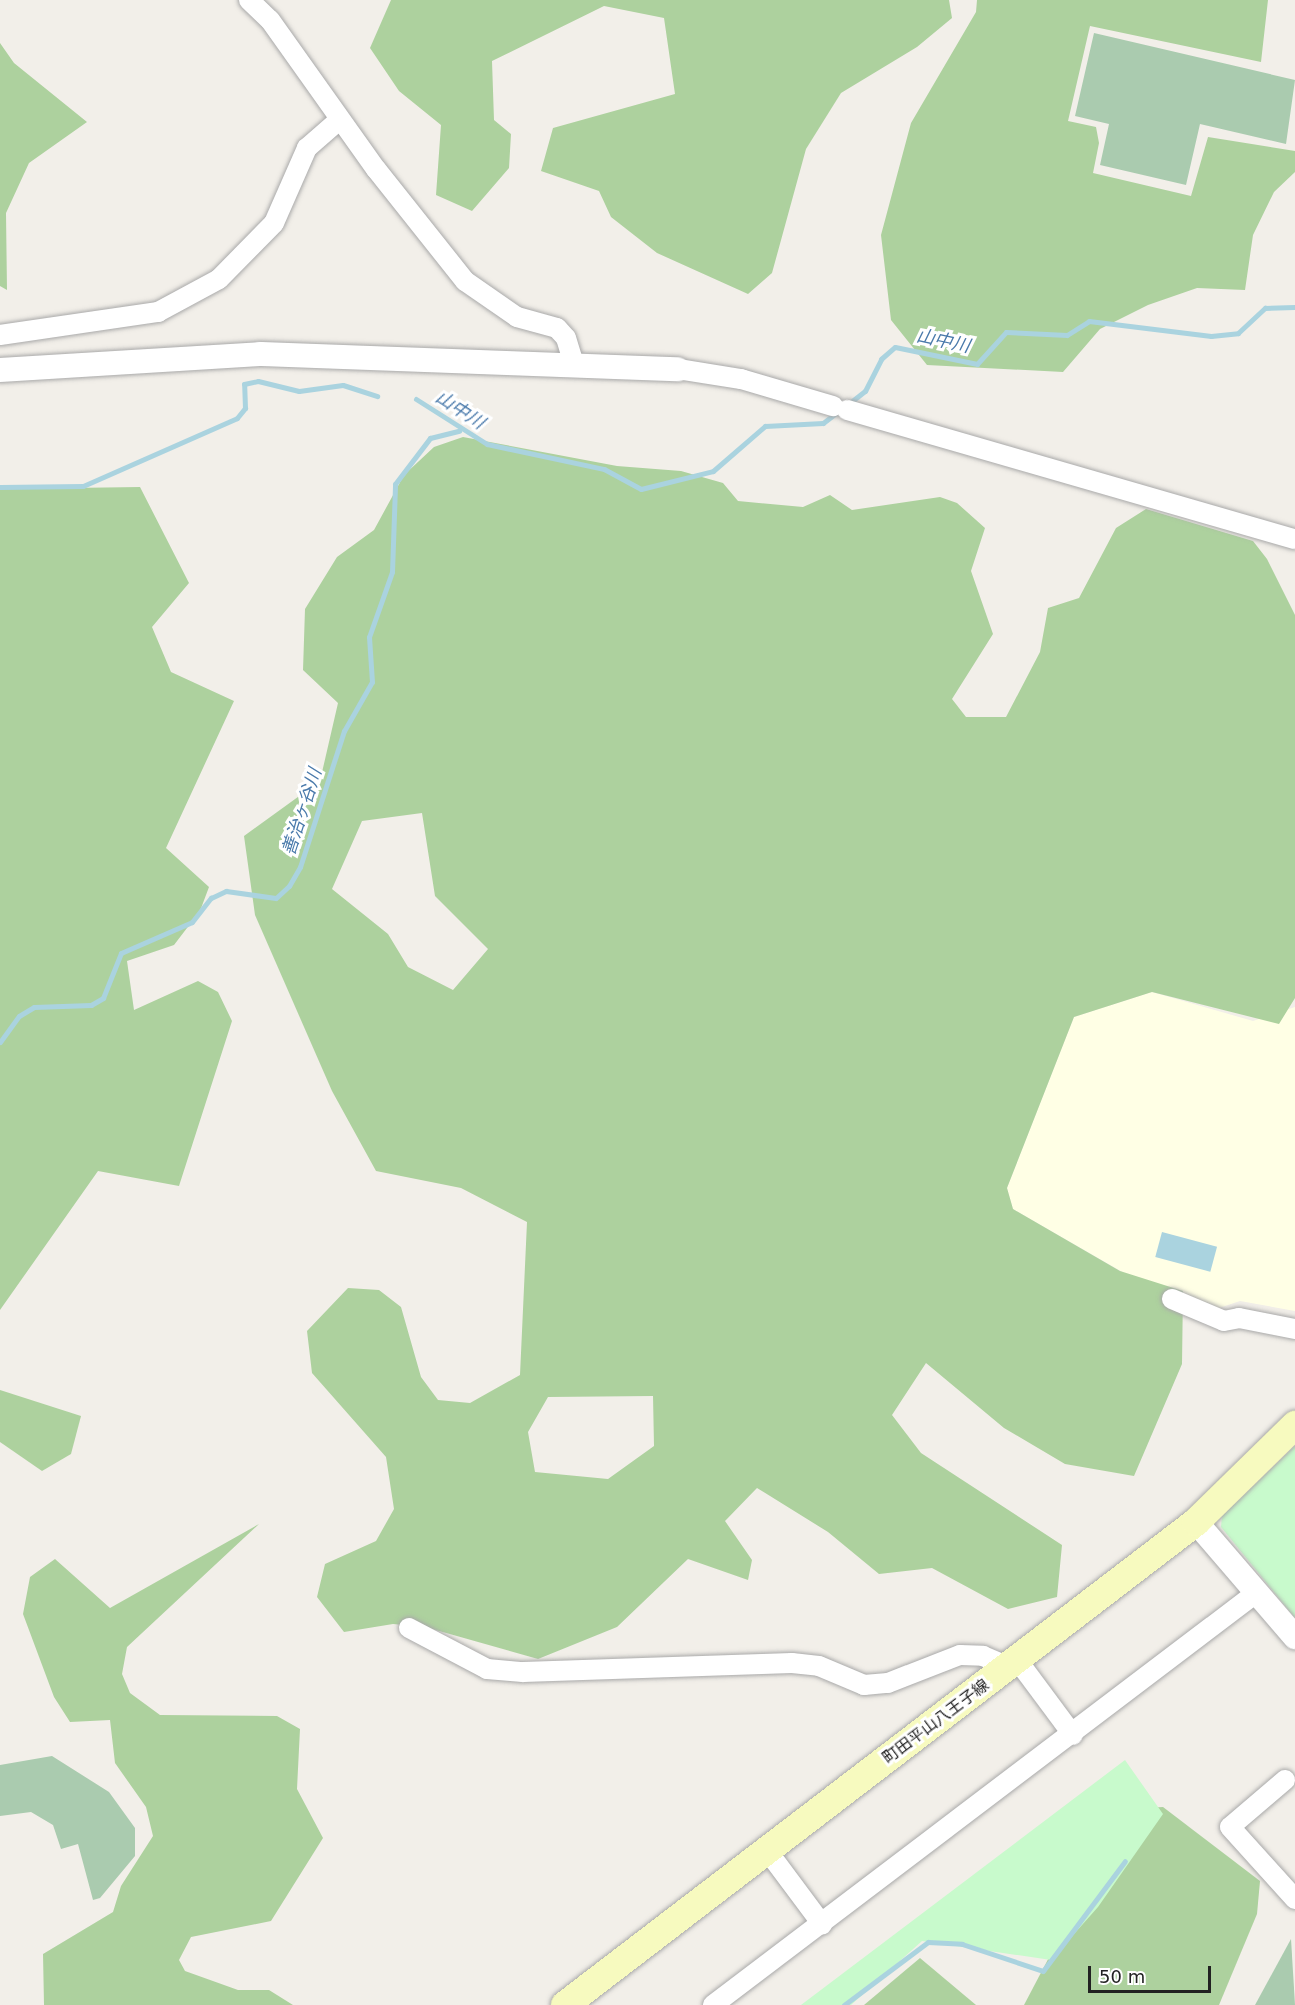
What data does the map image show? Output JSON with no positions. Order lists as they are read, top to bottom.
{
  "streets": {
    "main road": ["町田平山八王子線"]
  },
  "water": ["山中川", "善治ヶ谷川"],
  "scale_bar": "50 m"
}
